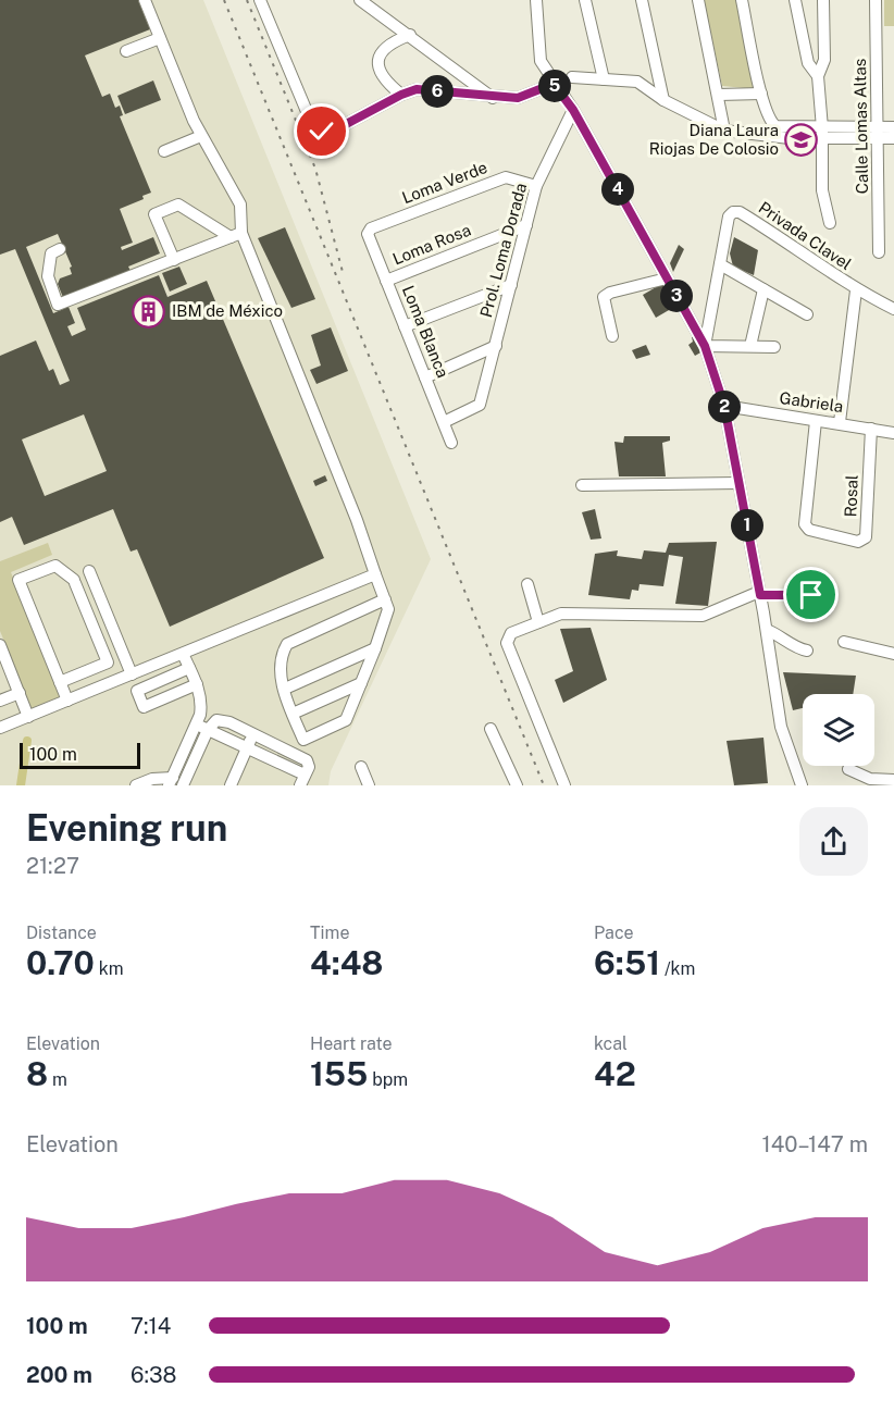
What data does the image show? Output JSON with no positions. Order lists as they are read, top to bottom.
{
  "streets": {
    "street": [
      "Calle Lomas Altas",
      "Loma Verde",
      "Privada Clavel",
      "Loma Rosa",
      "Prol. Loma Dorada",
      "Loma Blanca",
      "Gabriela",
      "Rosal"
    ]
  },
  "crossings": [
    ["Loma Verde", "Prol. Loma Dorada"],
    ["Loma Verde", "Loma Blanca"],
    ["Privada Clavel", "Gabriela"],
    ["Loma Rosa", "Prol. Loma Dorada"],
    ["Loma Rosa", "Loma Blanca"],
    ["Prol. Loma Dorada", "Loma Blanca"],
    ["Gabriela", "Rosal"]
  ],
  "places": {
    "school or university": ["Diana Laura Riojas De Colosio"],
    "building": ["IBM de México"]
  },
  "scale_bar": "100 m",
  "page": {
    "pins": [
      "5",
      "6",
      "4",
      "3",
      "2",
      "1"
    ],
    "scale": "100 m",
    "heading": ["Evening run", "21:27"],
    "stats": [
      ["Distance", "0.70 km"],
      ["Time", "4:48"],
      ["Pace", "6:51 /km"],
      ["Elevation", "8 m"],
      ["Heart rate", "155 bpm"],
      ["kcal", "42"]
    ],
    "chart": ["Elevation", "140–147 m"],
    "list": [
      {
        "name": "100 m",
        "note": "7:14"
      },
      {
        "name": "200 m",
        "note": "6:38"
      }
    ]
  }
}
